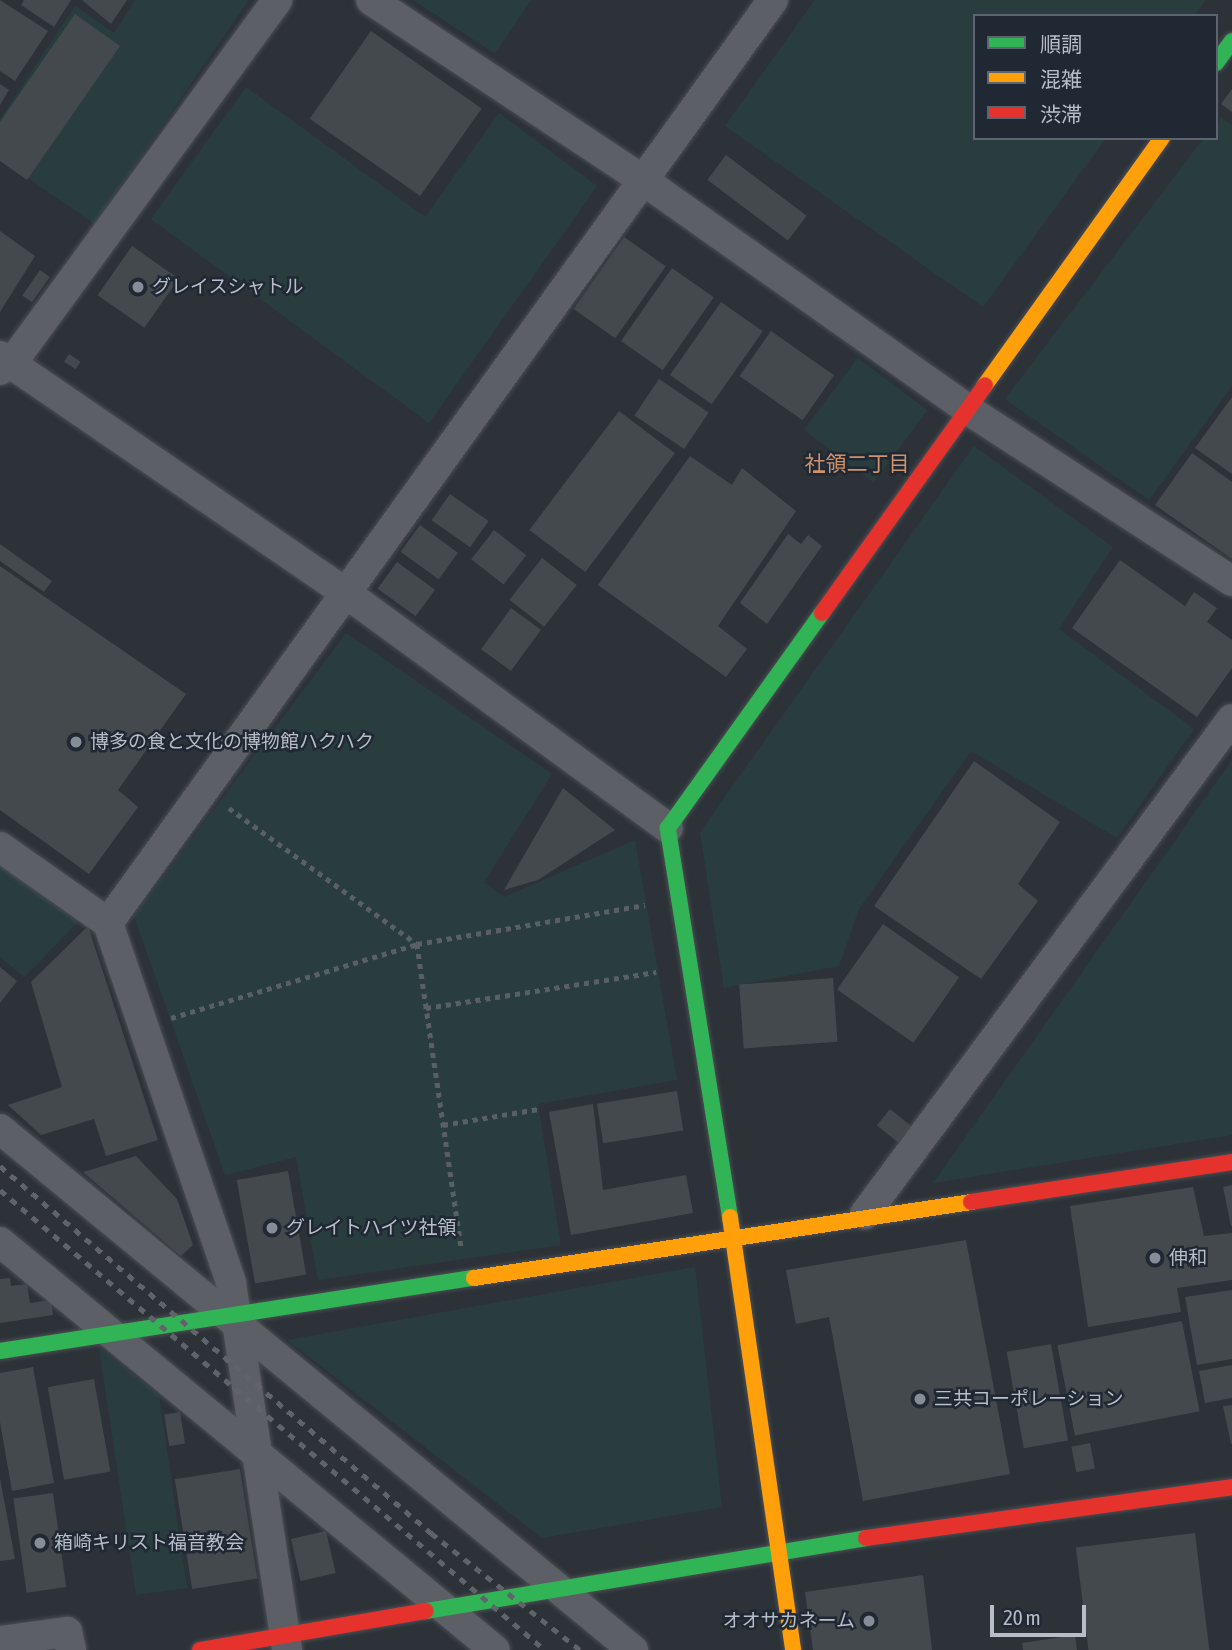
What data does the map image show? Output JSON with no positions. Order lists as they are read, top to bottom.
{
  "districts": ["社領二丁目"],
  "places": [
    "グレイスシャトル",
    "博多の食と文化の博物館ハクハク",
    "グレイトハイツ社領",
    "伸和",
    "三共コーポレーション",
    "箱崎キリスト福音教会",
    "オオサカネーム"
  ],
  "legend": ["順調", "混雑", "渋滞"],
  "scale_bar": "20 m"
}
